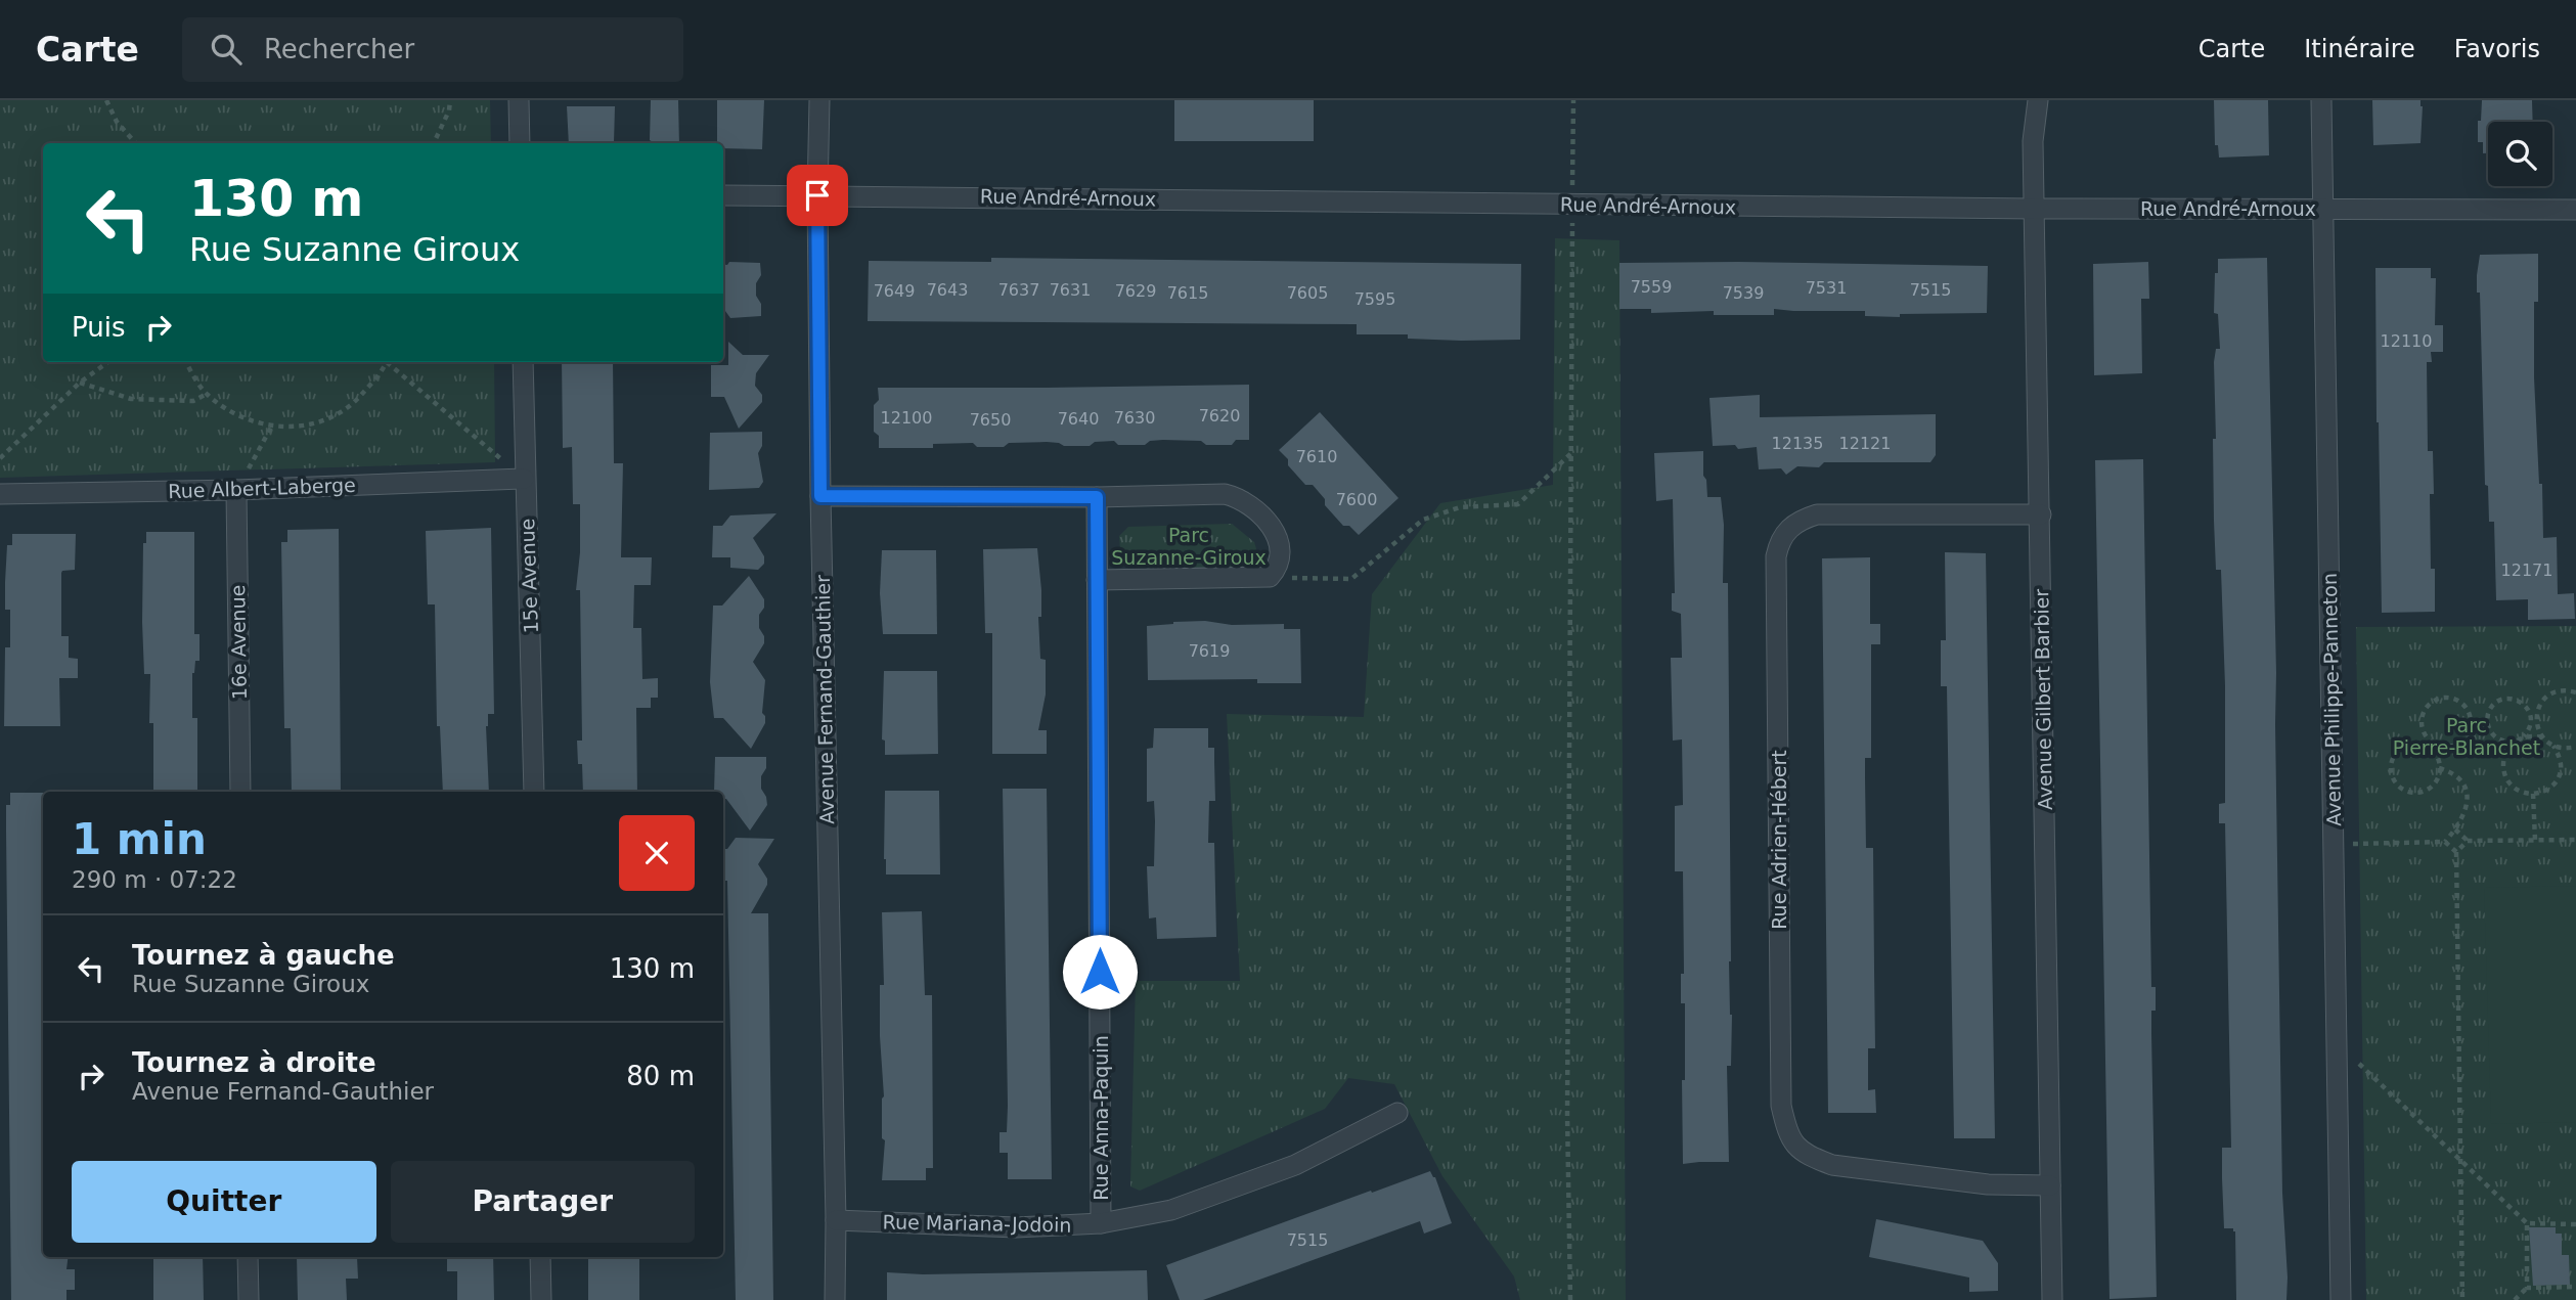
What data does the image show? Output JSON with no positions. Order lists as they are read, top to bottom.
{
  "streets": {
    "street": [
      "Rue André-Arnoux",
      "Rue Albert-Laberge",
      "15e Avenue",
      "16e Avenue",
      "Avenue Fernand-Gauthier",
      "Avenue Gilbert Barbier",
      "Avenue Philippe-Panneton",
      "Rue Adrien-Hébert",
      "Rue Anna-Paquin",
      "Rue Mariana-Jodoin"
    ]
  },
  "crossings": [
    ["Rue André-Arnoux", "Avenue Fernand-Gauthier"],
    ["Rue André-Arnoux", "Avenue Gilbert Barbier"],
    ["Rue André-Arnoux", "Avenue Philippe-Panneton"],
    ["Rue Albert-Laberge", "15e Avenue"],
    ["Rue Albert-Laberge", "16e Avenue"],
    ["Avenue Fernand-Gauthier", "Rue Mariana-Jodoin"],
    ["Avenue Gilbert Barbier", "Rue Adrien-Hébert"],
    ["Rue Anna-Paquin", "Rue Mariana-Jodoin"]
  ],
  "parks": ["Parc Suzanne-Giroux", "Parc Pierre-Blanchet"],
  "house_numbers": [
    "7559",
    "7531",
    "7643",
    "7637",
    "7631",
    "7515",
    "7649",
    "7629",
    "7615",
    "7605",
    "7539",
    "7595",
    "12110",
    "7620",
    "12100",
    "7630",
    "7640",
    "7650",
    "12135",
    "12121",
    "7610",
    "7600",
    "12171",
    "7619",
    "7515"
  ],
  "page": {
    "header": "Carte",
    "search": "Rechercher",
    "nav": ["Carte", "Itinéraire", "Favoris"],
    "turn": ["130 m", "Rue Suzanne Giroux"],
    "then": "Puis",
    "heading": ["1 min", "290 m · 07:22"],
    "list": [
      {
        "name": "Tournez à gauche",
        "note": "Rue Suzanne Giroux",
        "value": "130 m"
      },
      {
        "name": "Tournez à droite",
        "note": "Avenue Fernand-Gauthier",
        "value": "80 m"
      }
    ],
    "buttons": ["Quitter", "Partager"]
  }
}
